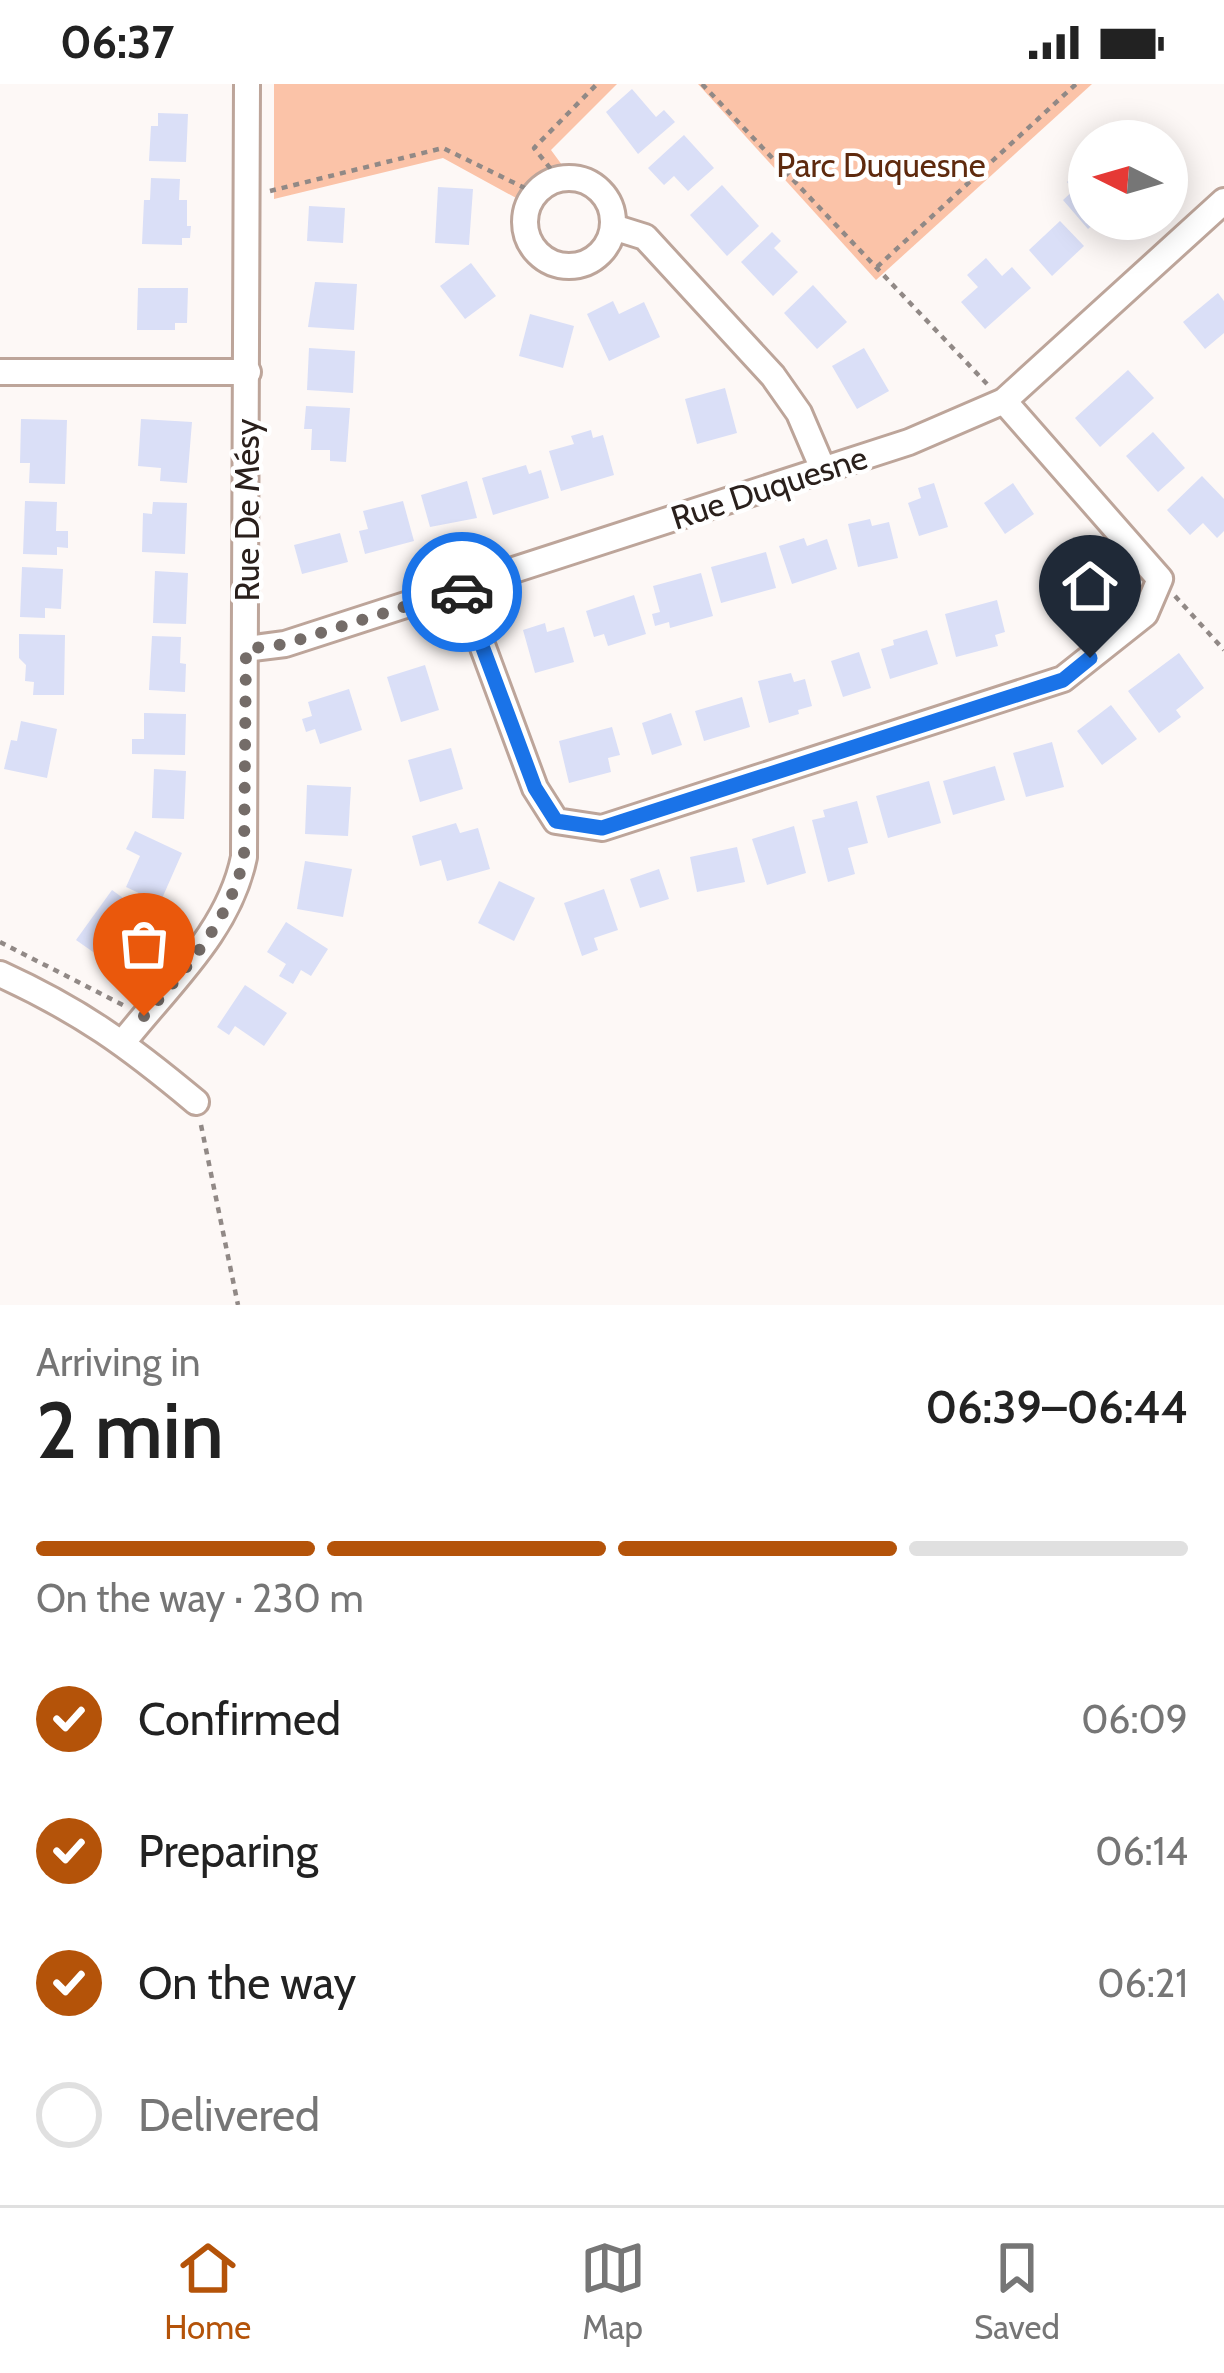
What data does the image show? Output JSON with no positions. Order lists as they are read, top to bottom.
{
  "streets": {
    "street": ["Rue Duquesne", "Rue De Mésy"]
  },
  "crossings": [
    ["Rue Duquesne", "Rue De Mésy"]
  ],
  "parks": ["Parc Duquesne"],
  "north": "left",
  "page": {
    "status": "06:37",
    "heading": ["2 min", "Arriving in", "06:39–06:44"],
    "bar": "On the way · 230 m",
    "list": [
      ["Confirmed", "06:09"],
      ["Preparing", "06:14"],
      ["On the way", "06:21"],
      "Delivered"
    ],
    "tabs": ["Home", "Map", "Saved"]
  }
}
